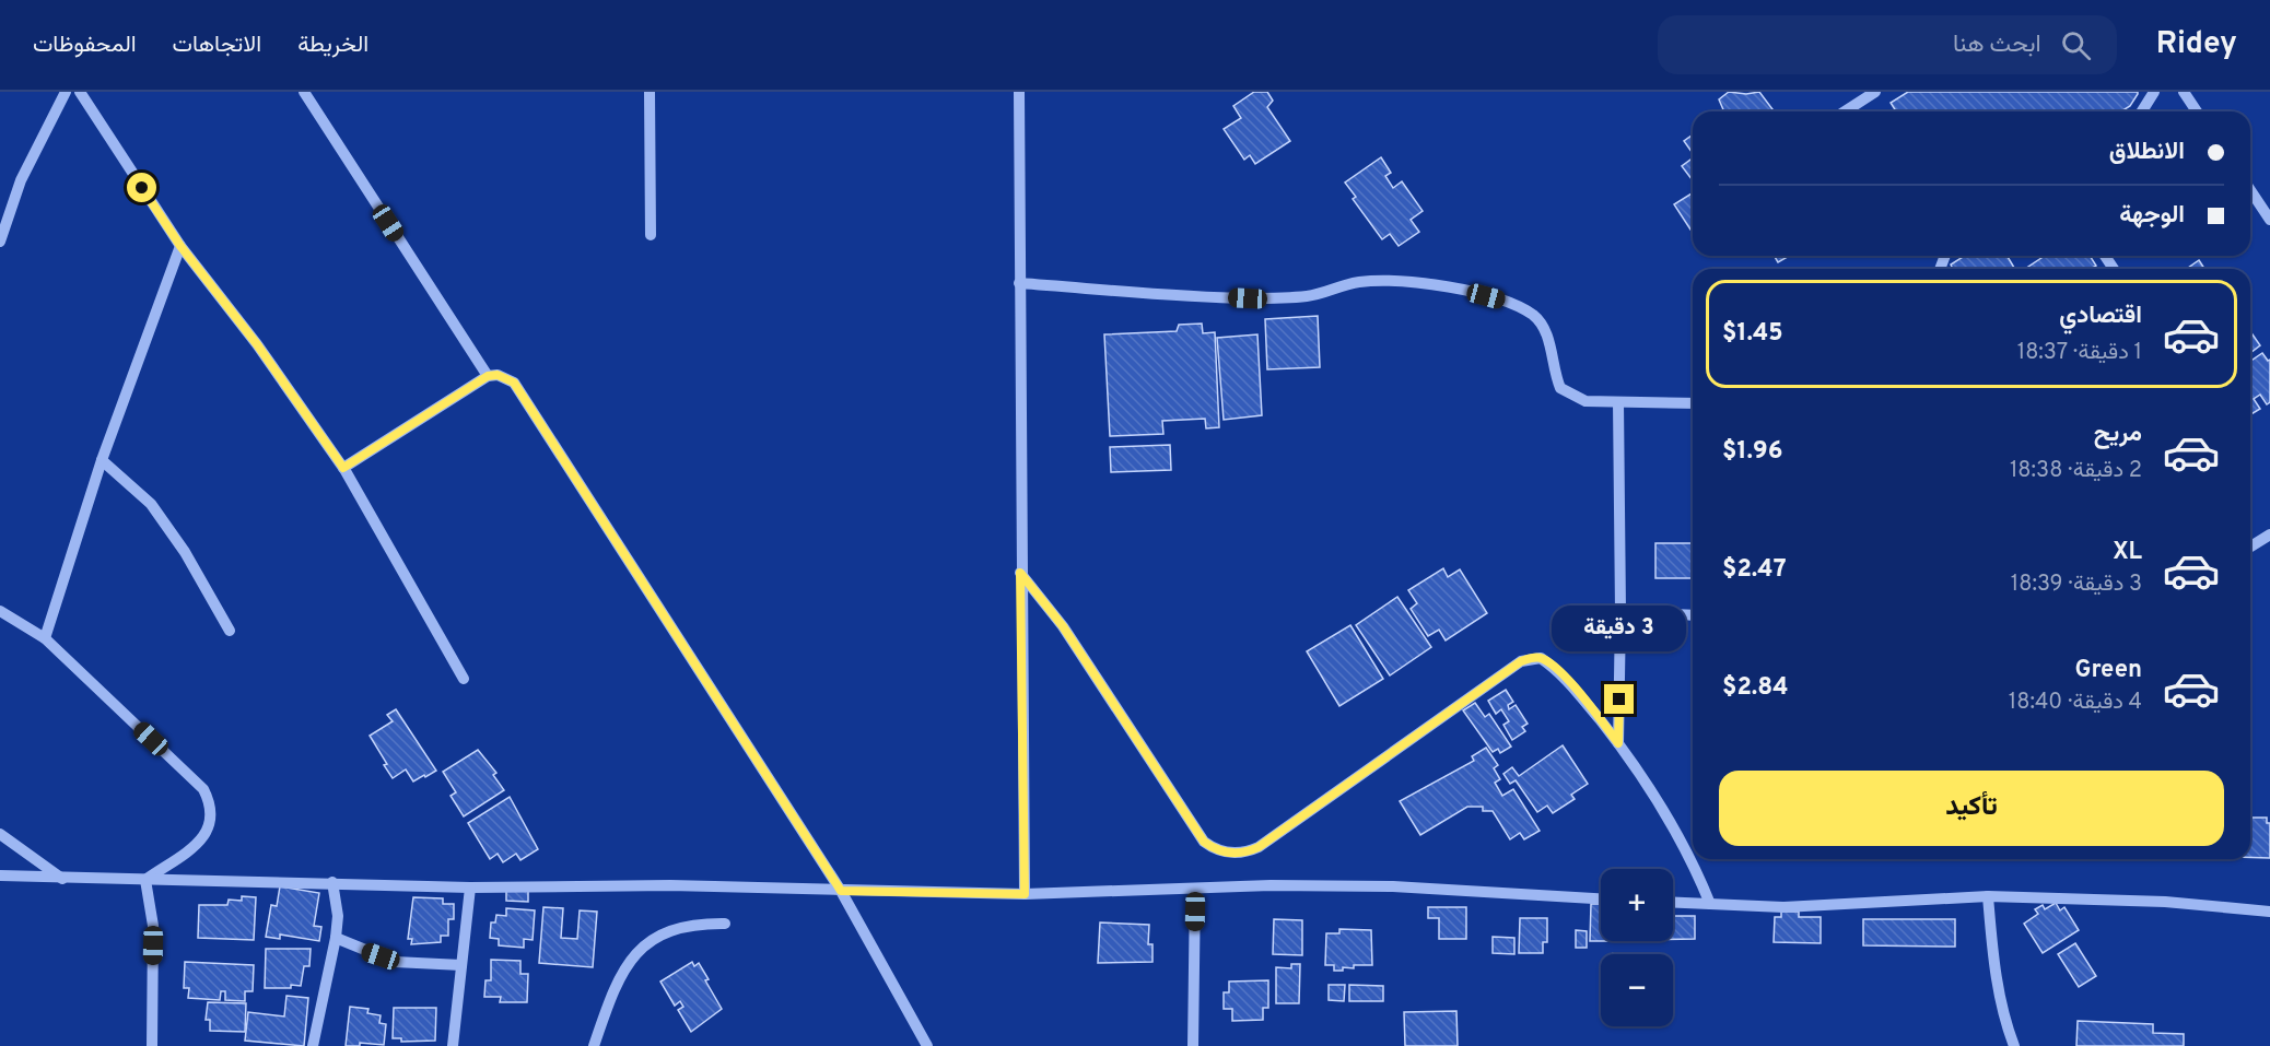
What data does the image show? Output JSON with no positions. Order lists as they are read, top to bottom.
{
  "page": {
    "header": "Ridey",
    "search": "ابحث هنا",
    "nav": ["الخريطة", "الاتجاهات", "المحفوظات"],
    "banner": ["الانطلاق", "الوجهة"],
    "list": [
      {
        "name": "اقتصادي",
        "note": "1 دقيقة · 18:37",
        "value": "$1.45"
      },
      {
        "name": "مريح",
        "note": "2 دقيقة · 18:38",
        "value": "$1.96"
      },
      {
        "name": "XL",
        "note": "3 دقيقة · 18:39",
        "value": "$2.47"
      },
      {
        "name": "Green",
        "note": "4 دقيقة · 18:40",
        "value": "$2.84"
      }
    ],
    "bubble": "3 دقيقة",
    "buttons": "تأكيد",
    "map_buttons": ["+", "−"]
  }
}
